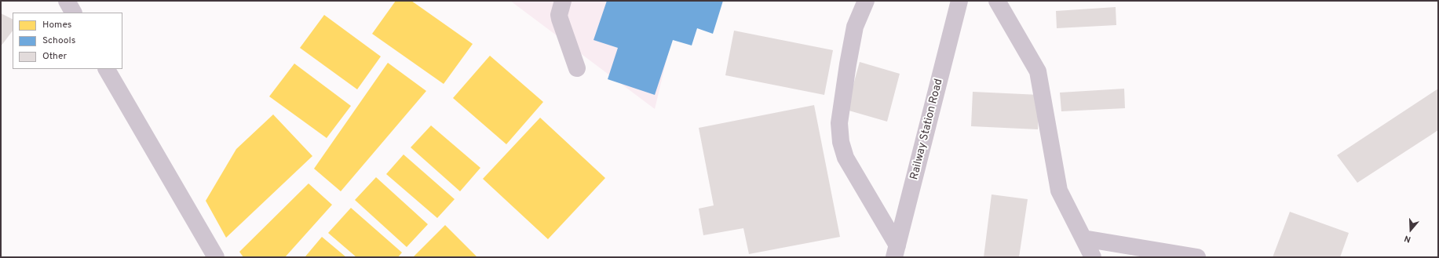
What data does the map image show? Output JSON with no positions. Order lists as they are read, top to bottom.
{
  "streets": {
    "street": ["Railway Station Road"]
  },
  "legend": ["Homes", "Schools", "Other"],
  "north": "bottom"
}
